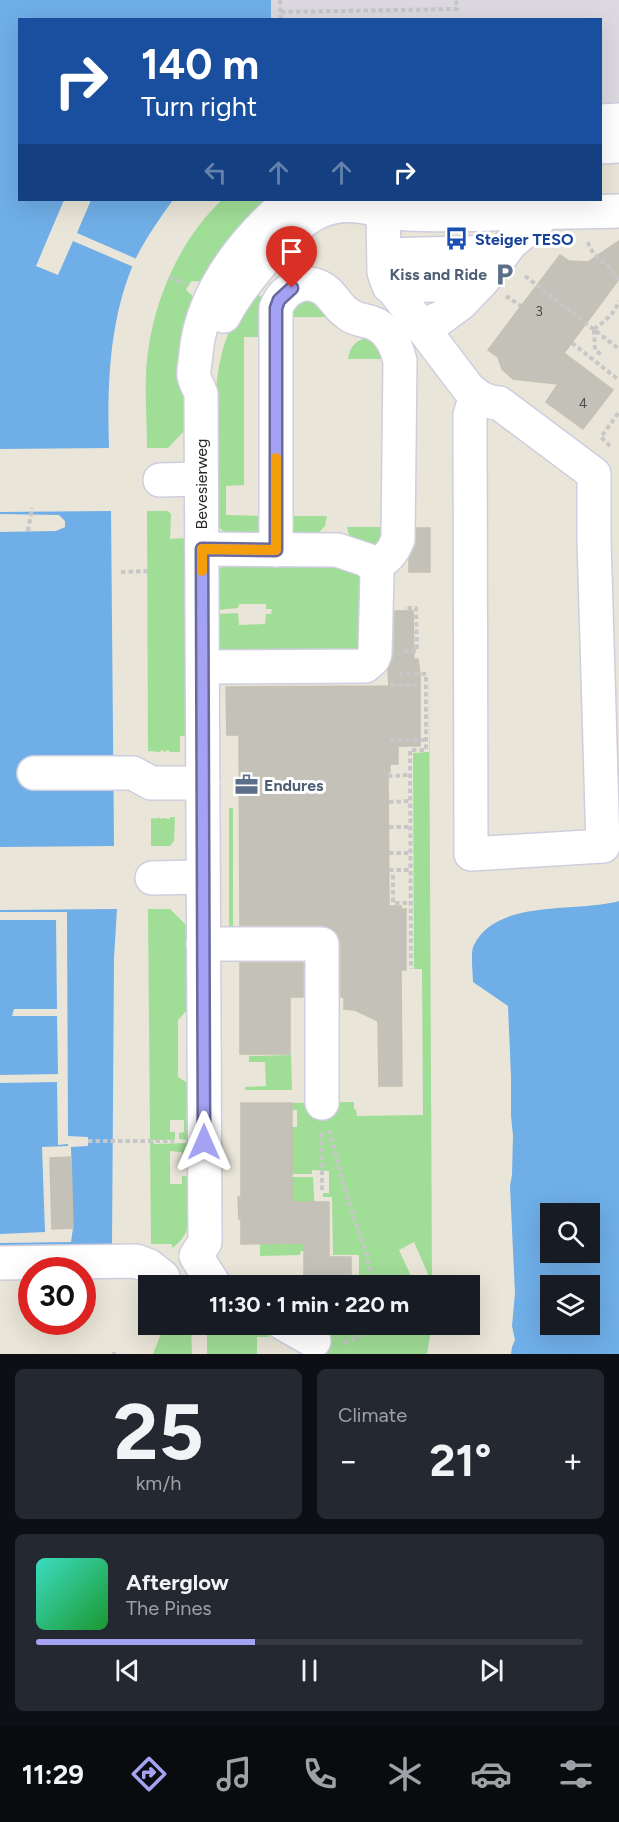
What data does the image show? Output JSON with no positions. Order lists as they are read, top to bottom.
{
  "streets": {
    "street": ["Bevesierweg"]
  },
  "places": {
    "bus stop": ["Steiger TESO"],
    "parking": ["Kiss and Ride"],
    "office": ["Endures"]
  },
  "house_numbers": ["3", "4"],
  "page": {
    "turn": ["140 m", "Turn right"],
    "limit": "30",
    "trip": "11:30 · 1 min · 220 m",
    "tile": [
      ["25", "km/h"],
      "Climate"
    ],
    "heat": ["−", "21°", "+"],
    "song": ["Afterglow", "The Pines"],
    "tabs": "11:29"
  }
}
